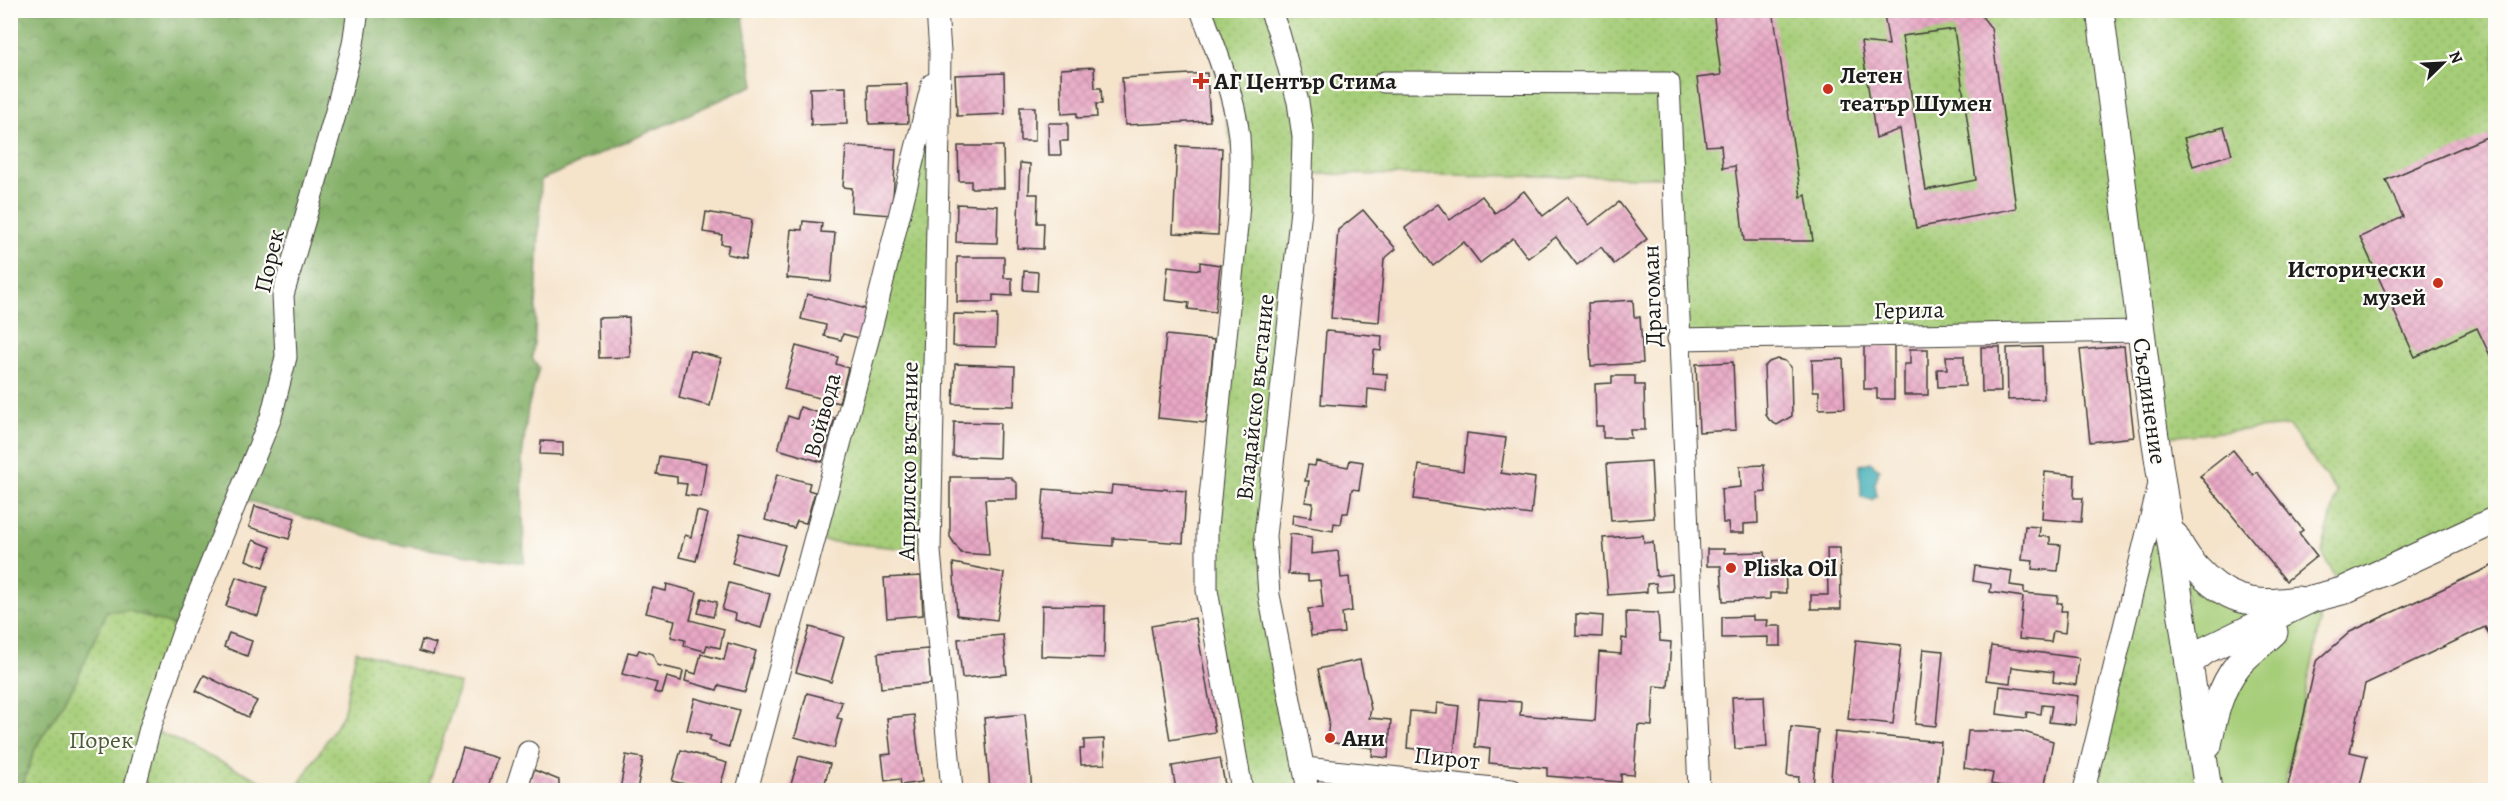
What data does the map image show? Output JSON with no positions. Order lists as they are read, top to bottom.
{
  "streets": {
    "street": [
      "Порек",
      "Драгоман",
      "Герила",
      "Владайско въстание",
      "Съединение",
      "Войвода",
      "Априлско въстание",
      "Пирот"
    ]
  },
  "crossings": [
    ["Драгоман", "Герила"],
    ["Герила", "Съединение"],
    ["Владайско въстание", "Пирот"],
    ["Войвода", "Априлско въстание"]
  ],
  "parks": ["Порек"],
  "places": {
    "health": ["АГ Център Стима"],
    "other": [
      "Летен театър Шумен",
      "Исторически музей",
      "Pliska Oil",
      "Ани"
    ]
  },
  "north": "top right"
}
